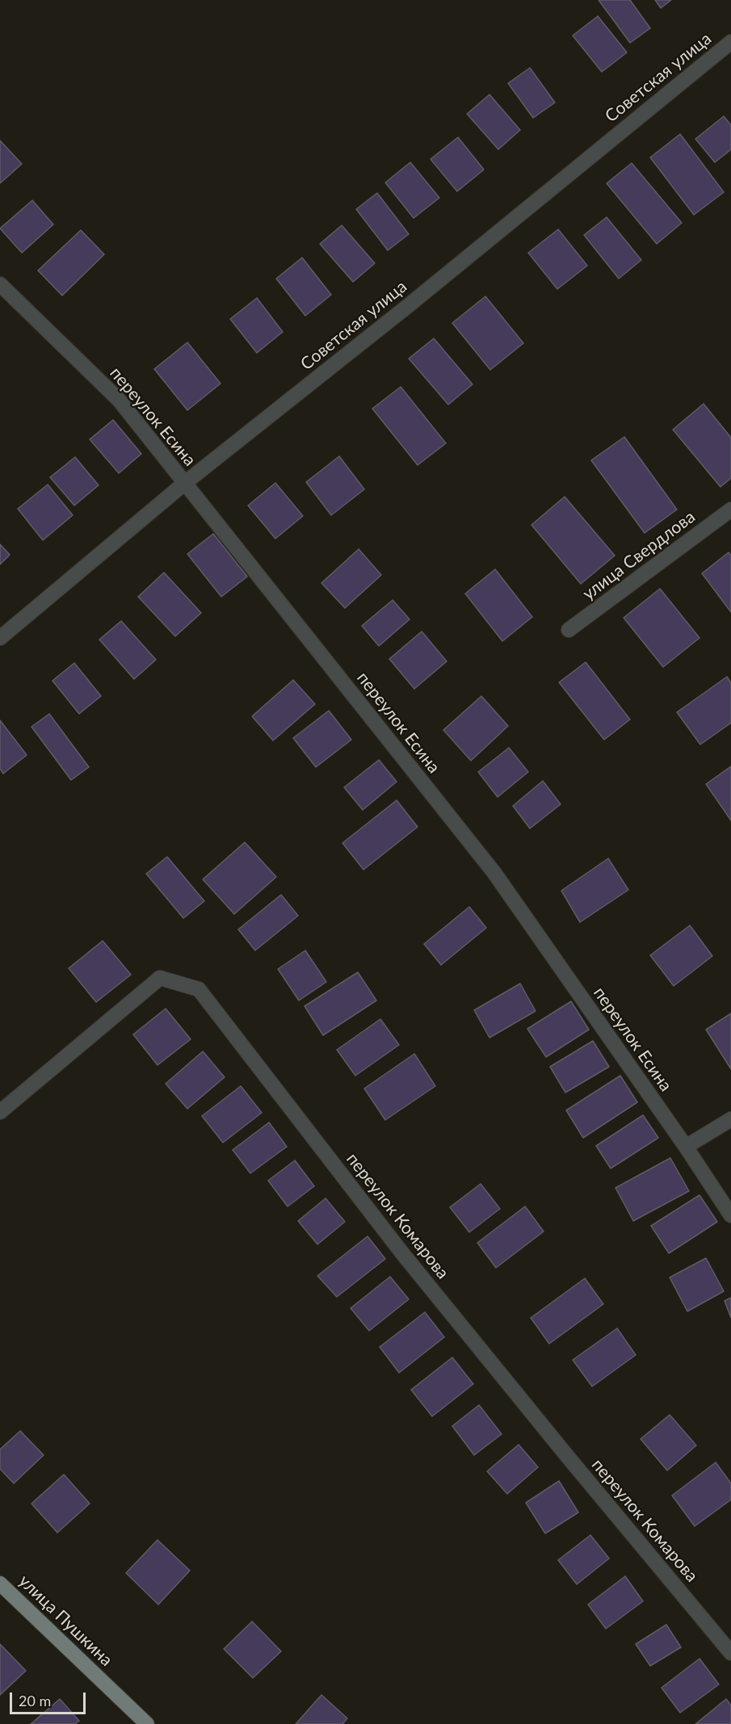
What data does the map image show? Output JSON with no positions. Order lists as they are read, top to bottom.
{
  "streets": {
    "main road": ["улица Пушкина"],
    "street": [
      "Советская улица",
      "переулок Есина",
      "улица Свердлова",
      "переулок Комарова"
    ]
  },
  "crossings": [
    ["Советская улица", "переулок Есина"]
  ],
  "scale_bar": "20 m"
}
